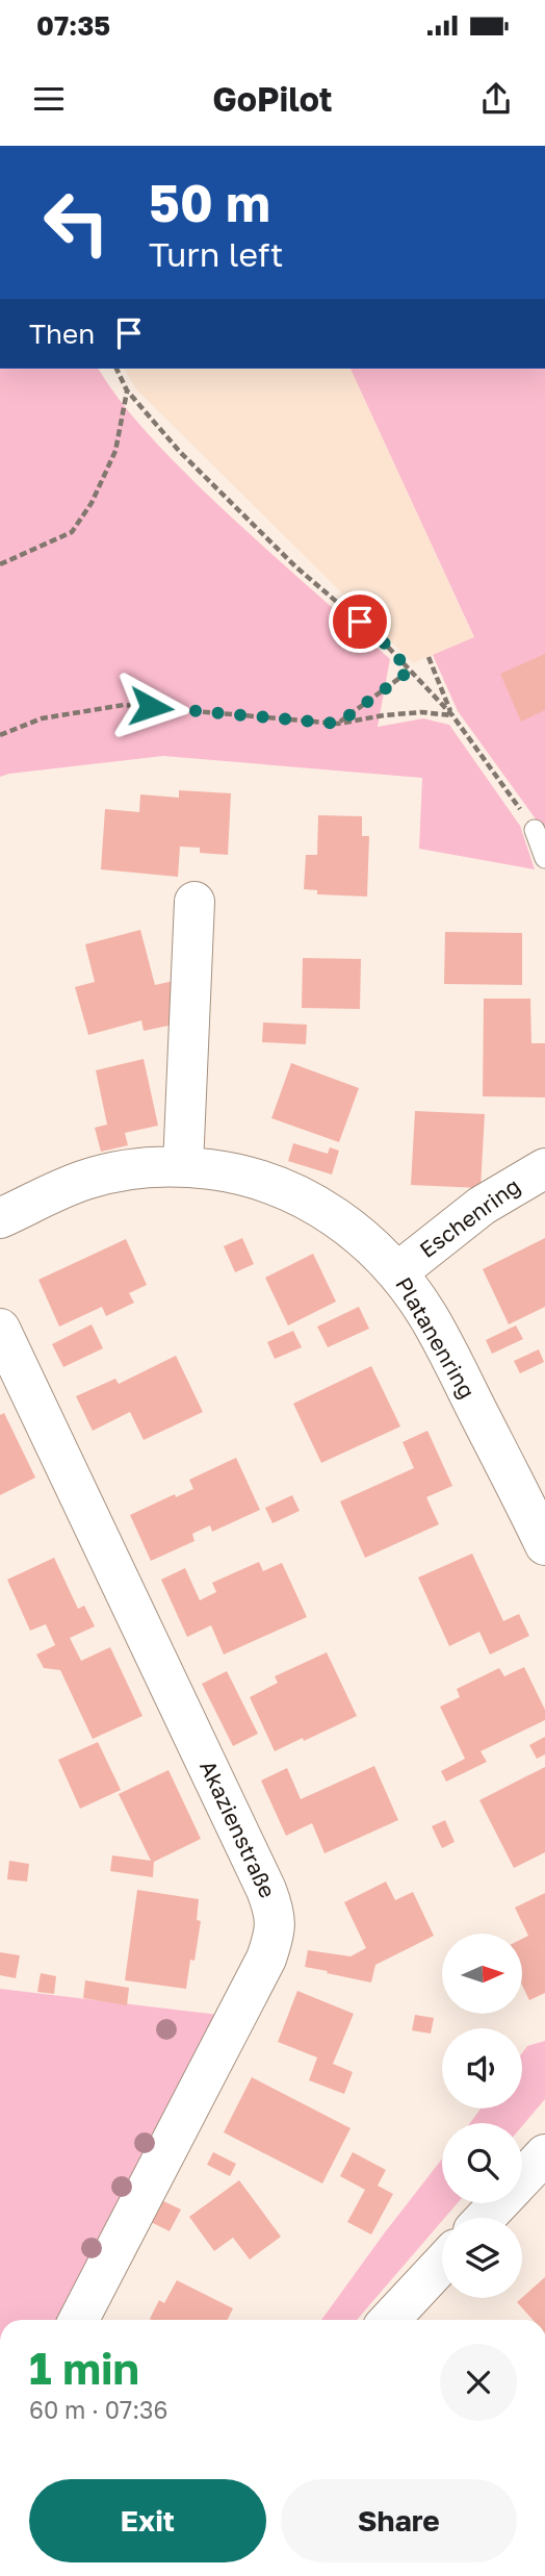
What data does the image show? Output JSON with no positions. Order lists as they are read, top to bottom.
{
  "streets": {
    "street": ["Eschenring", "Platanenring", "Akazienstraße"]
  },
  "crossings": [
    ["Eschenring", "Platanenring"]
  ],
  "north": "right",
  "page": {
    "status": "07:35",
    "header": "GoPilot",
    "turn": ["50 m", "Turn left"],
    "then": "Then",
    "heading": ["1 min", "60 m · 07:36"],
    "buttons": ["Exit", "Share"]
  }
}
